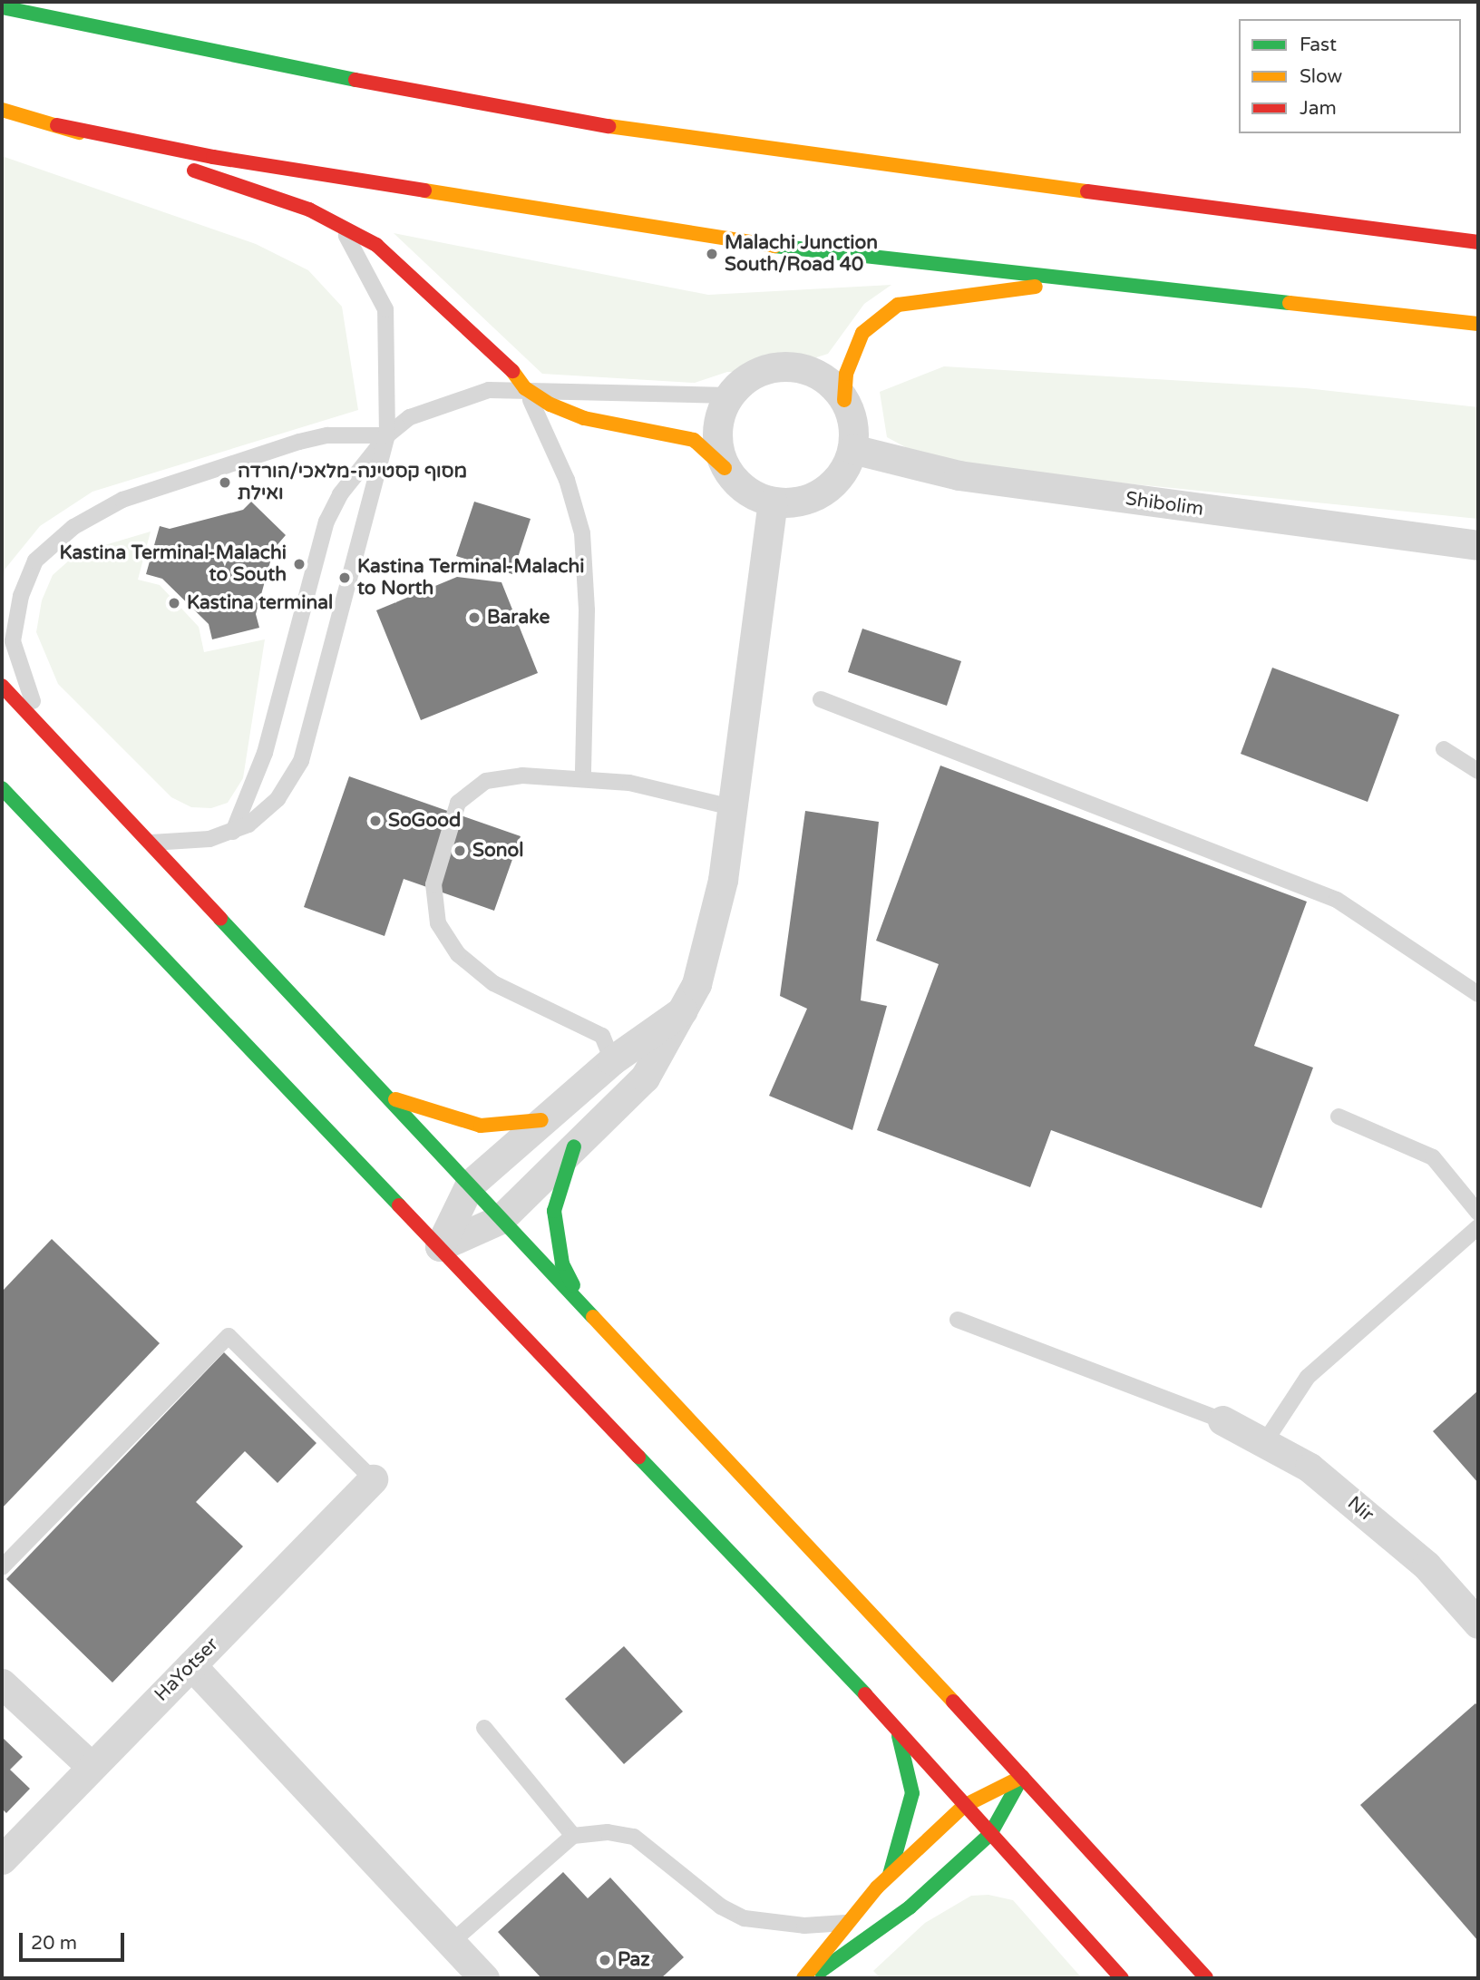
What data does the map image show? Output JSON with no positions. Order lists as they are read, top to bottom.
{
  "streets": {
    "street": ["Shibolim", "Nir", "HaYotser"]
  },
  "places": [
    "Malachi Junction South/Road 40",
    "מסוף קסטינה-מלאכי/הורדה ואילת",
    "Kastina Terminal-Malachi to South",
    "Kastina Terminal-Malachi to North",
    "Kastina terminal",
    "Barake",
    "SoGood",
    "Sonol",
    "Paz"
  ],
  "legend": ["Fast", "Slow", "Jam"],
  "scale_bar": "20 m"
}
